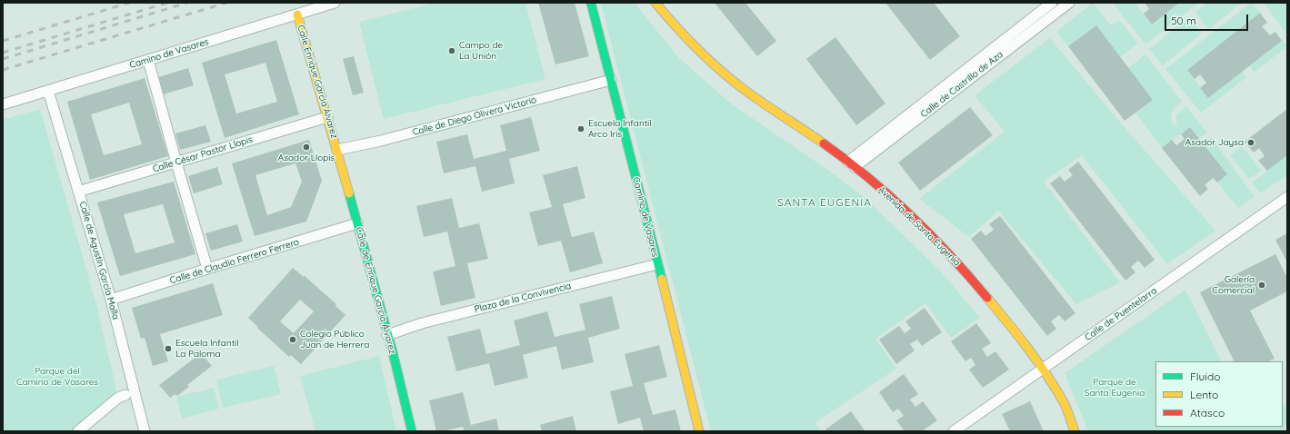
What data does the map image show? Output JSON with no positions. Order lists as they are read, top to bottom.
{
  "streets": {
    "street": [
      "Camino de Vasares",
      "Calle Enrique García Álvarez",
      "Calle de Castrillo de Aza",
      "Calle de Diego Olivera Victorio",
      "Calle César Pastor Llopis",
      "Avenida de Santa Eugenia",
      "Calle de Agustín García Malla",
      "Calle de Claudio Ferrero Ferrero",
      "Calle de Enrique García Álvarez",
      "Plaza de la Convivencia",
      "Calle de Puentelarra"
    ]
  },
  "crossings": [
    ["Camino de Vasares", "Calle Enrique García Álvarez"],
    ["Camino de Vasares", "Calle de Diego Olivera Victorio"],
    ["Camino de Vasares", "Calle de Agustín García Malla"],
    ["Camino de Vasares", "Plaza de la Convivencia"],
    ["Calle Enrique García Álvarez", "Calle de Diego Olivera Victorio"],
    ["Calle Enrique García Álvarez", "Calle César Pastor Llopis"],
    ["Calle Enrique García Álvarez", "Calle de Enrique García Álvarez"],
    ["Calle de Castrillo de Aza", "Avenida de Santa Eugenia"],
    ["Calle de Diego Olivera Victorio", "Calle de Enrique García Álvarez"],
    ["Calle César Pastor Llopis", "Calle de Agustín García Malla"],
    ["Avenida de Santa Eugenia", "Calle de Puentelarra"],
    ["Calle de Agustín García Malla", "Calle de Claudio Ferrero Ferrero"],
    ["Calle de Claudio Ferrero Ferrero", "Calle de Enrique García Álvarez"],
    ["Calle de Enrique García Álvarez", "Plaza de la Convivencia"]
  ],
  "districts": ["SANTA EUGENIA"],
  "parks": ["Parque del Camino de Vasares", "Parque de Santa Eugenia"],
  "places": [
    "Campo de La Unión",
    "Escuela Infantil Arco Iris",
    "Asador Jaysa",
    "Asador Llopis",
    "Galería Comercial",
    "Colegio Público Juan de Herrera",
    "Escuela Infantil La Paloma"
  ],
  "legend": ["Fluido", "Lento", "Atasco"],
  "scale_bar": "50 m"
}
